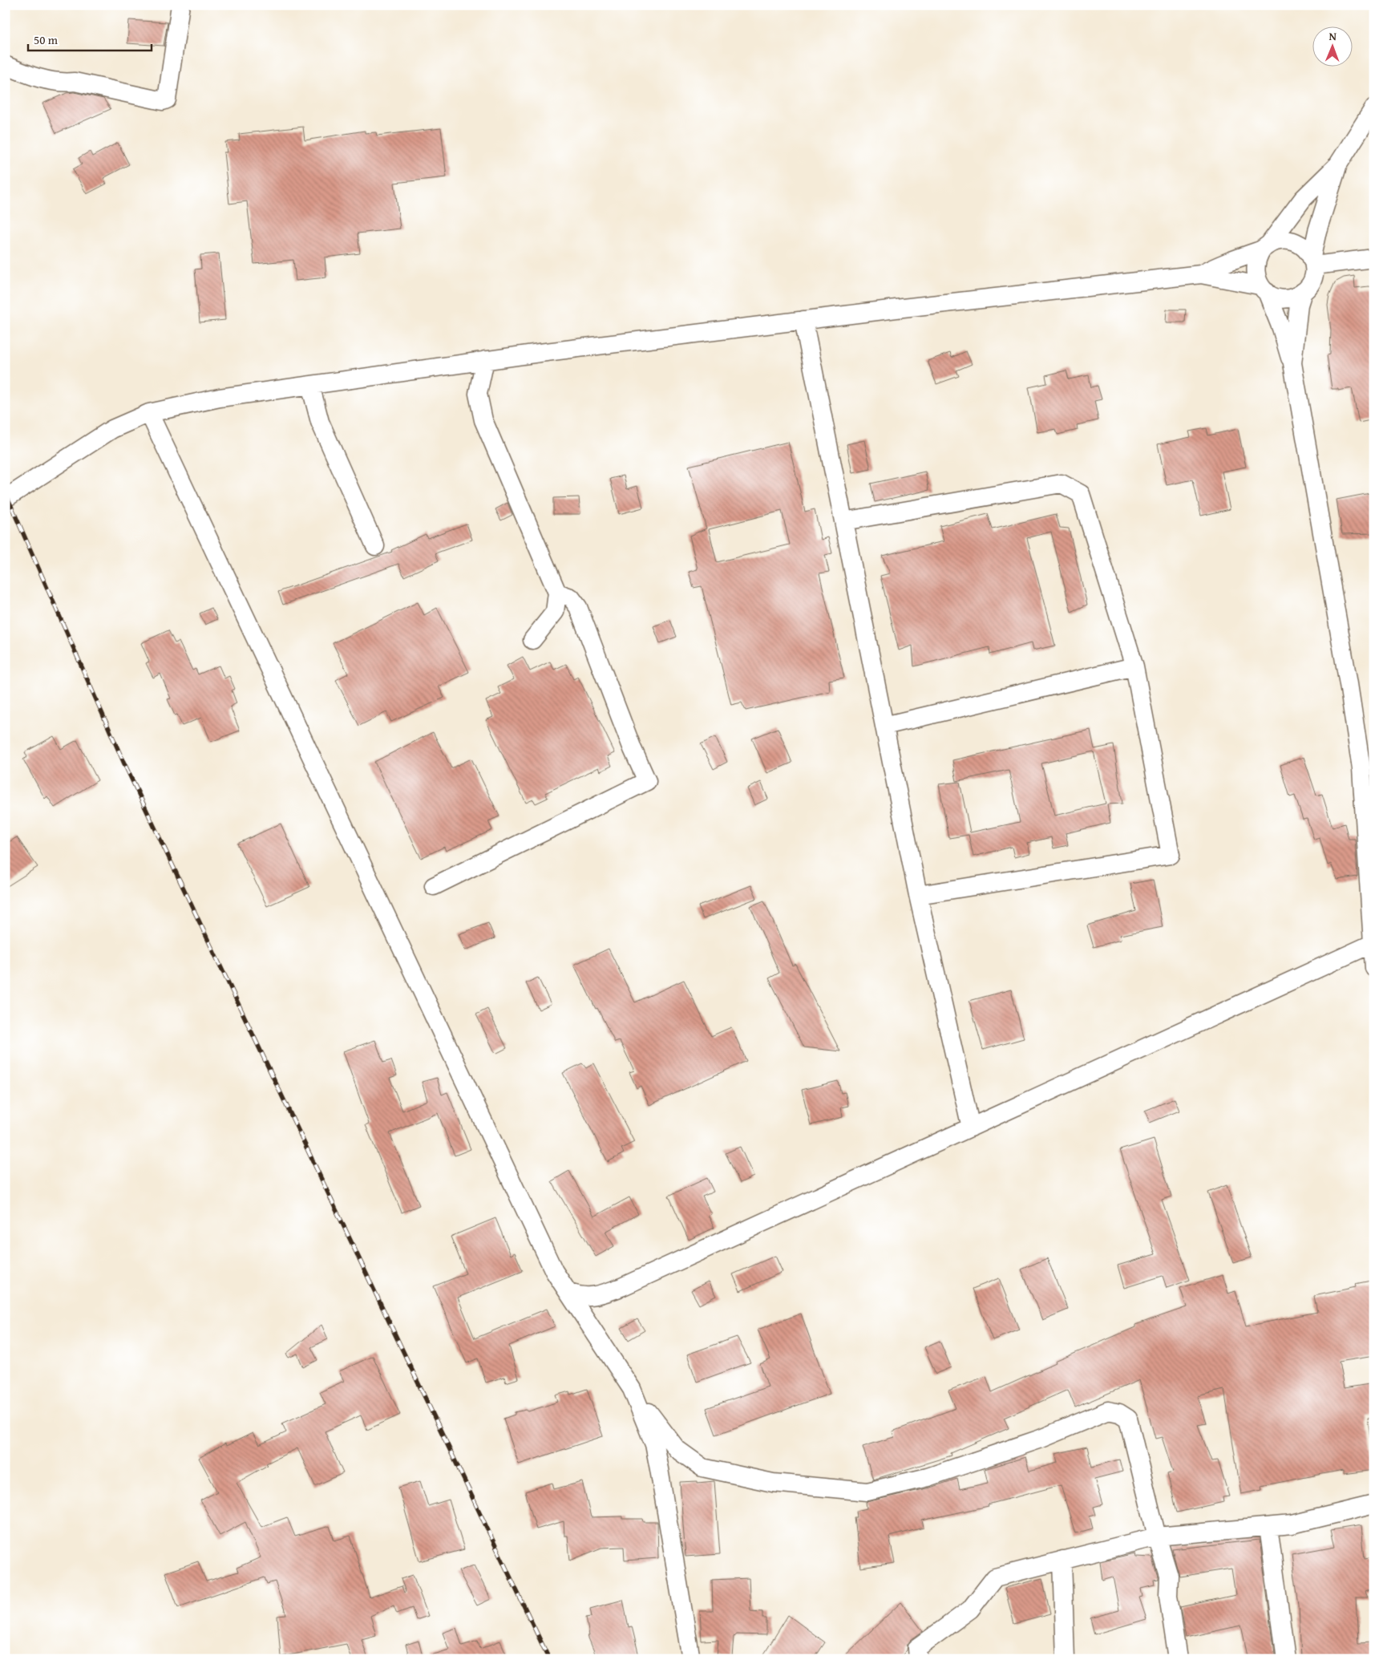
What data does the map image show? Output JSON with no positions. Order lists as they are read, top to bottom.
{
  "scale_bar": "50 m",
  "north": "top"
}
